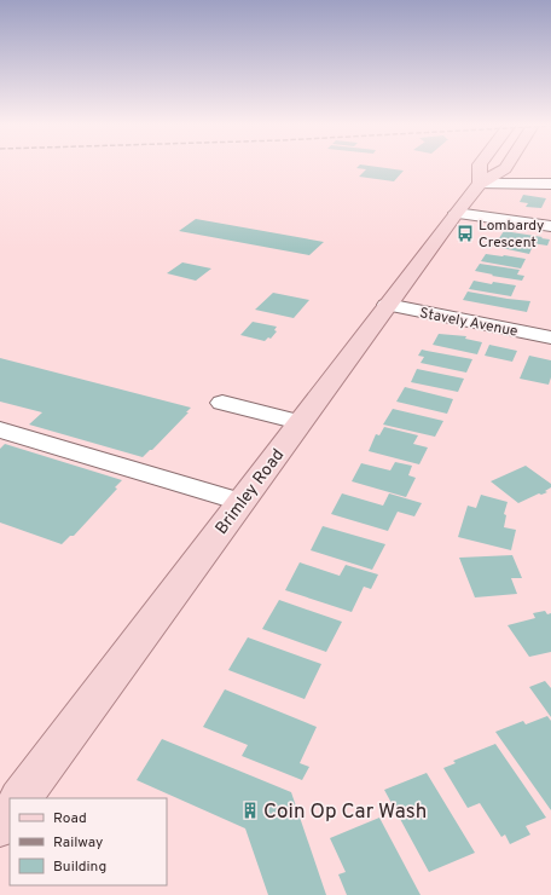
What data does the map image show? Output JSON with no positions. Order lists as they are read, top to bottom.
{
  "streets": {
    "main road": ["Brimley Road"],
    "street": ["Stavely Avenue"]
  },
  "crossings": [
    ["Stavely Avenue", "Brimley Road"]
  ],
  "places": {
    "bus stop": ["Lombardy Crescent"],
    "building": ["Coin Op Car Wash"]
  },
  "legend": ["Road", "Railway", "Building"]
}
